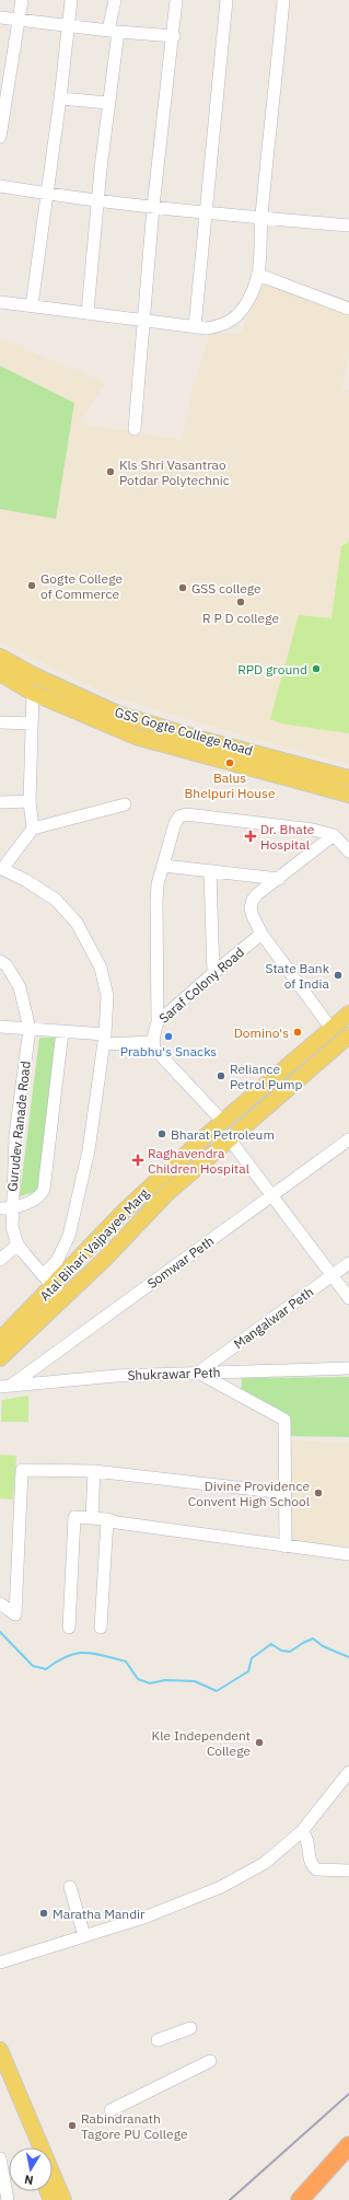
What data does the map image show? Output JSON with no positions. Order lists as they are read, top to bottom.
{
  "streets": {
    "main road": ["GSS Gogte College Road", "Atal Bihari Vajpayee Marg"],
    "street": [
      "Saraf Colony Road",
      "Gurudev Ranade Road",
      "Somwar Peth",
      "Mangalwar Peth",
      "Shukrawar Peth"
    ]
  },
  "crossings": [
    ["Gurudev Ranade Road", "Atal Bihari Vajpayee Marg"],
    ["Somwar Peth", "Shukrawar Peth"],
    ["Mangalwar Peth", "Shukrawar Peth"]
  ],
  "places": {
    "other": [
      "Kls Shri Vasantrao Potdar Polytechnic",
      "Gogte College of Commerce",
      "GSS college",
      "R P D college",
      "RPD ground",
      "Balus Bhelpuri House",
      "State Bank of India",
      "Domino's",
      "Prabhu's Snacks",
      "Reliance Petrol Pump",
      "Bharat Petroleum",
      "Divine Providence Convent High School",
      "Kle Independent College",
      "Maratha Mandir",
      "Rabindranath Tagore PU College"
    ],
    "health": ["Dr. Bhate Hospital", "Raghavendra Children Hospital"]
  },
  "north": "bottom"
}
